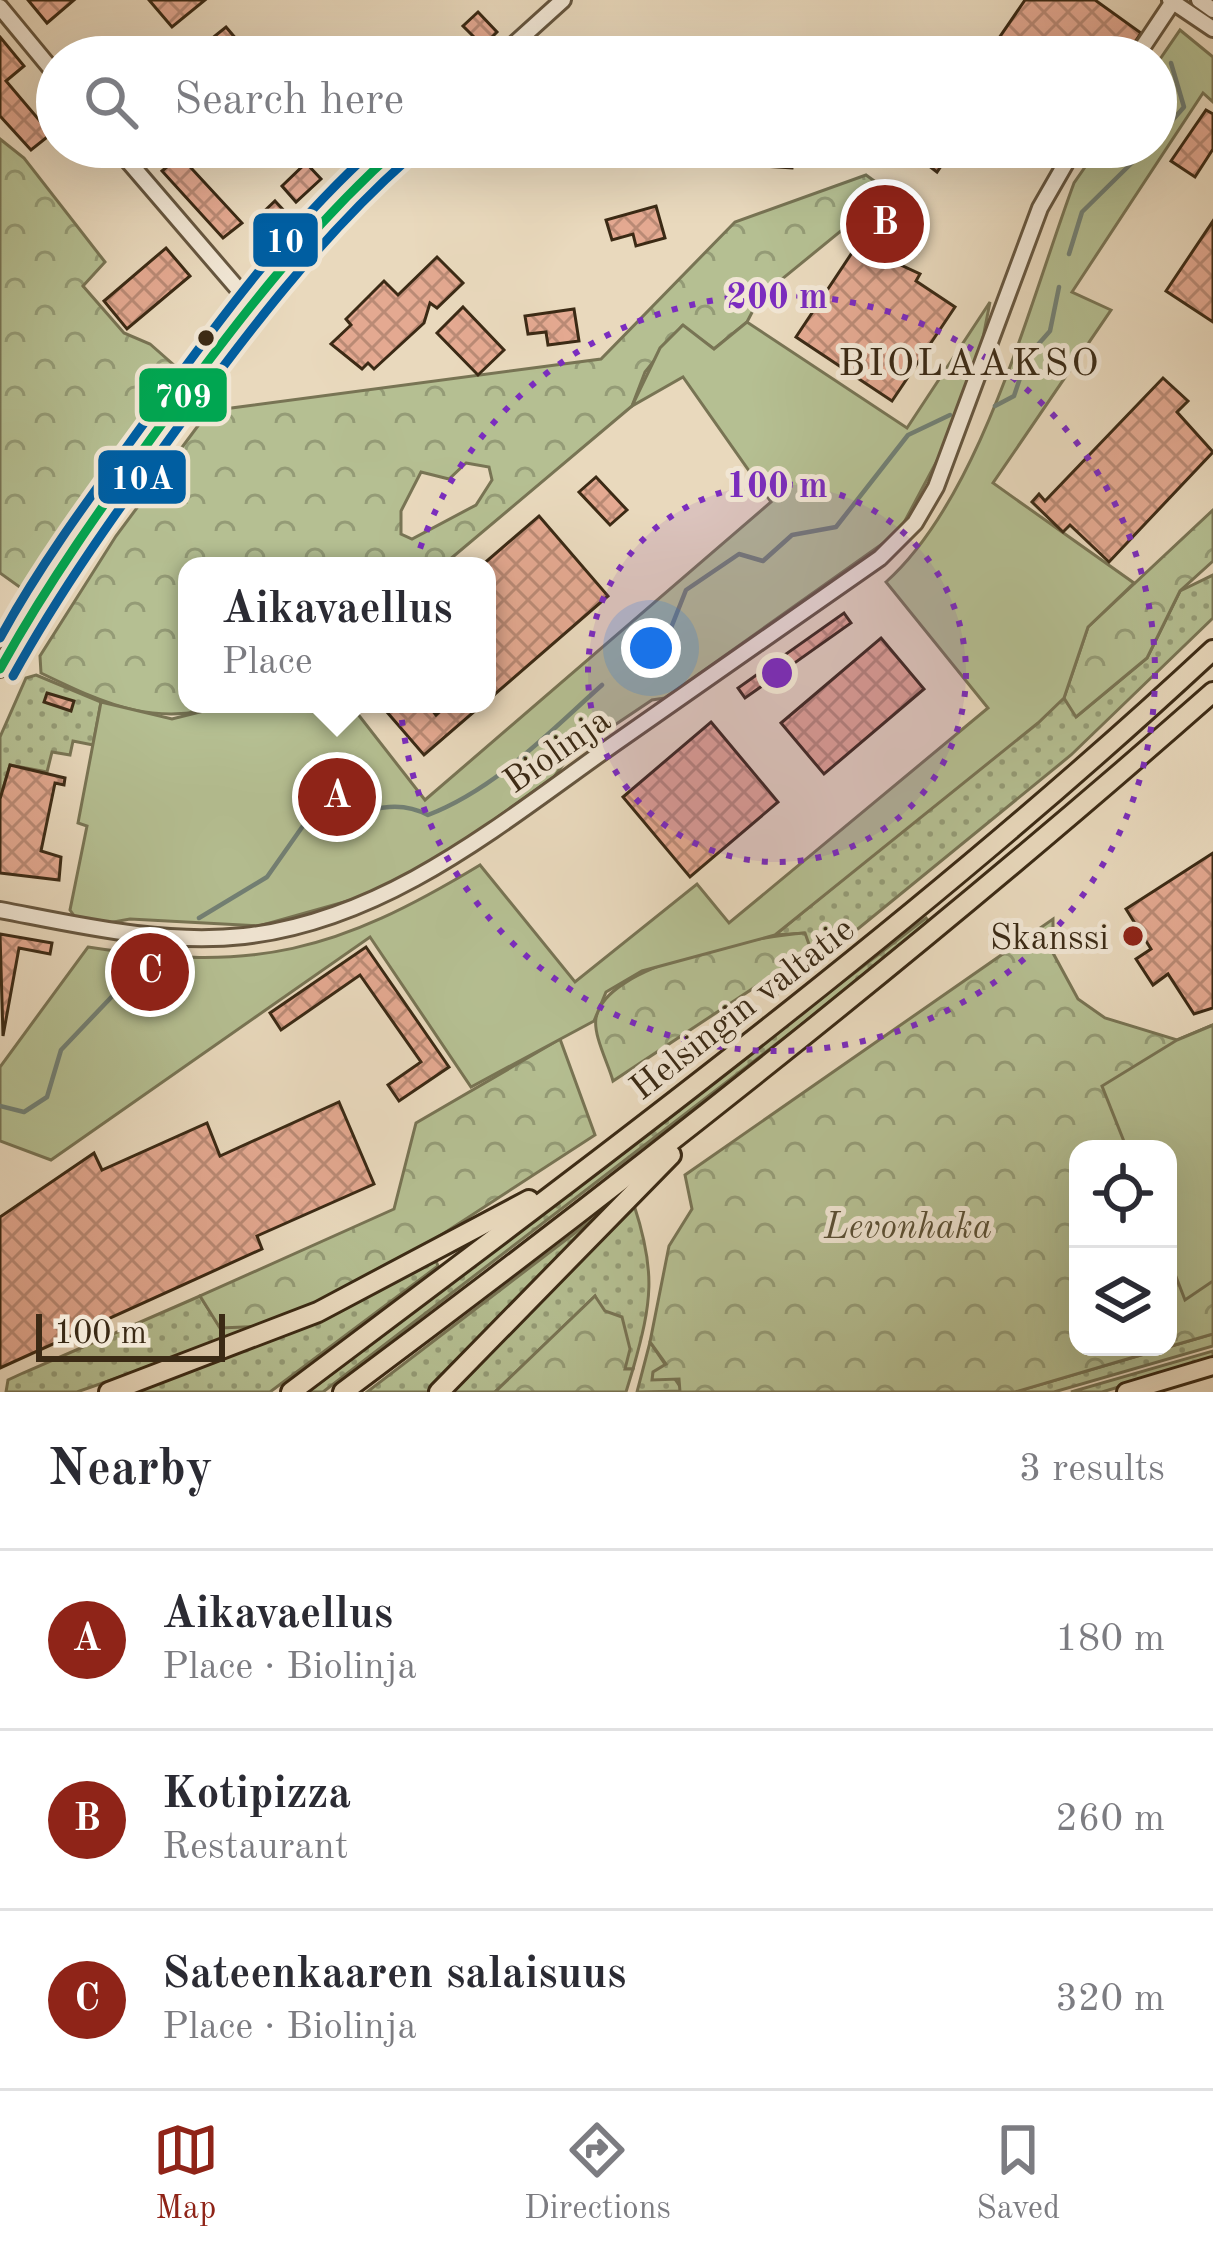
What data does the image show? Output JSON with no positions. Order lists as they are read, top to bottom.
{
  "streets": {
    "highway": ["Helsingin valtatie"],
    "street": ["Biolinja"]
  },
  "districts": ["BIOLAAKSO"],
  "parks": ["Levonhaka"],
  "places": ["Skanssi"],
  "lines": ["transit line 709", "transit line 10A", "transit line 10"],
  "scale_bar": "100 m",
  "page": {
    "search": "Search here",
    "pins": ["B", "A", "C"],
    "popup": ["Aikavaellus", "Place"],
    "scale": "100 m",
    "heading": ["Nearby", "3 results"],
    "list": [
      {
        "mark": "A",
        "name": "Aikavaellus",
        "note": "Place · Biolinja",
        "value": "180 m"
      },
      {
        "mark": "B",
        "name": "Kotipizza",
        "note": "Restaurant",
        "value": "260 m"
      },
      {
        "mark": "C",
        "name": "Sateenkaaren salaisuus",
        "note": "Place · Biolinja",
        "value": "320 m"
      }
    ],
    "nav": ["Map", "Directions", "Saved"]
  },
  "rings": ["200 m", "100 m"]
}
